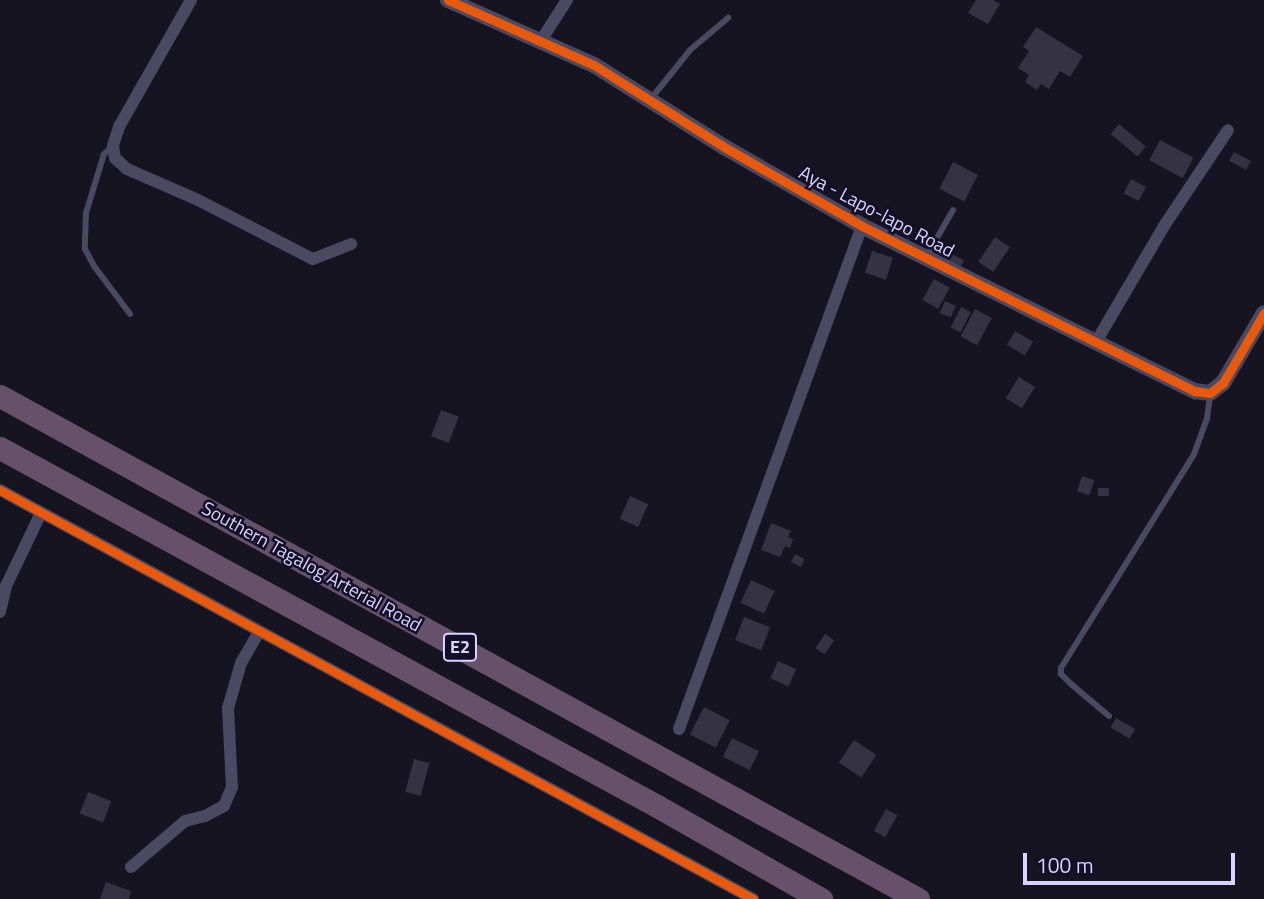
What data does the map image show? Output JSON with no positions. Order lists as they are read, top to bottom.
{
  "streets": {
    "highway": ["Southern Tagalog Arterial Road", "E2"],
    "street": ["Aya - Lapo-lapo Road"]
  },
  "scale_bar": "100 m"
}
